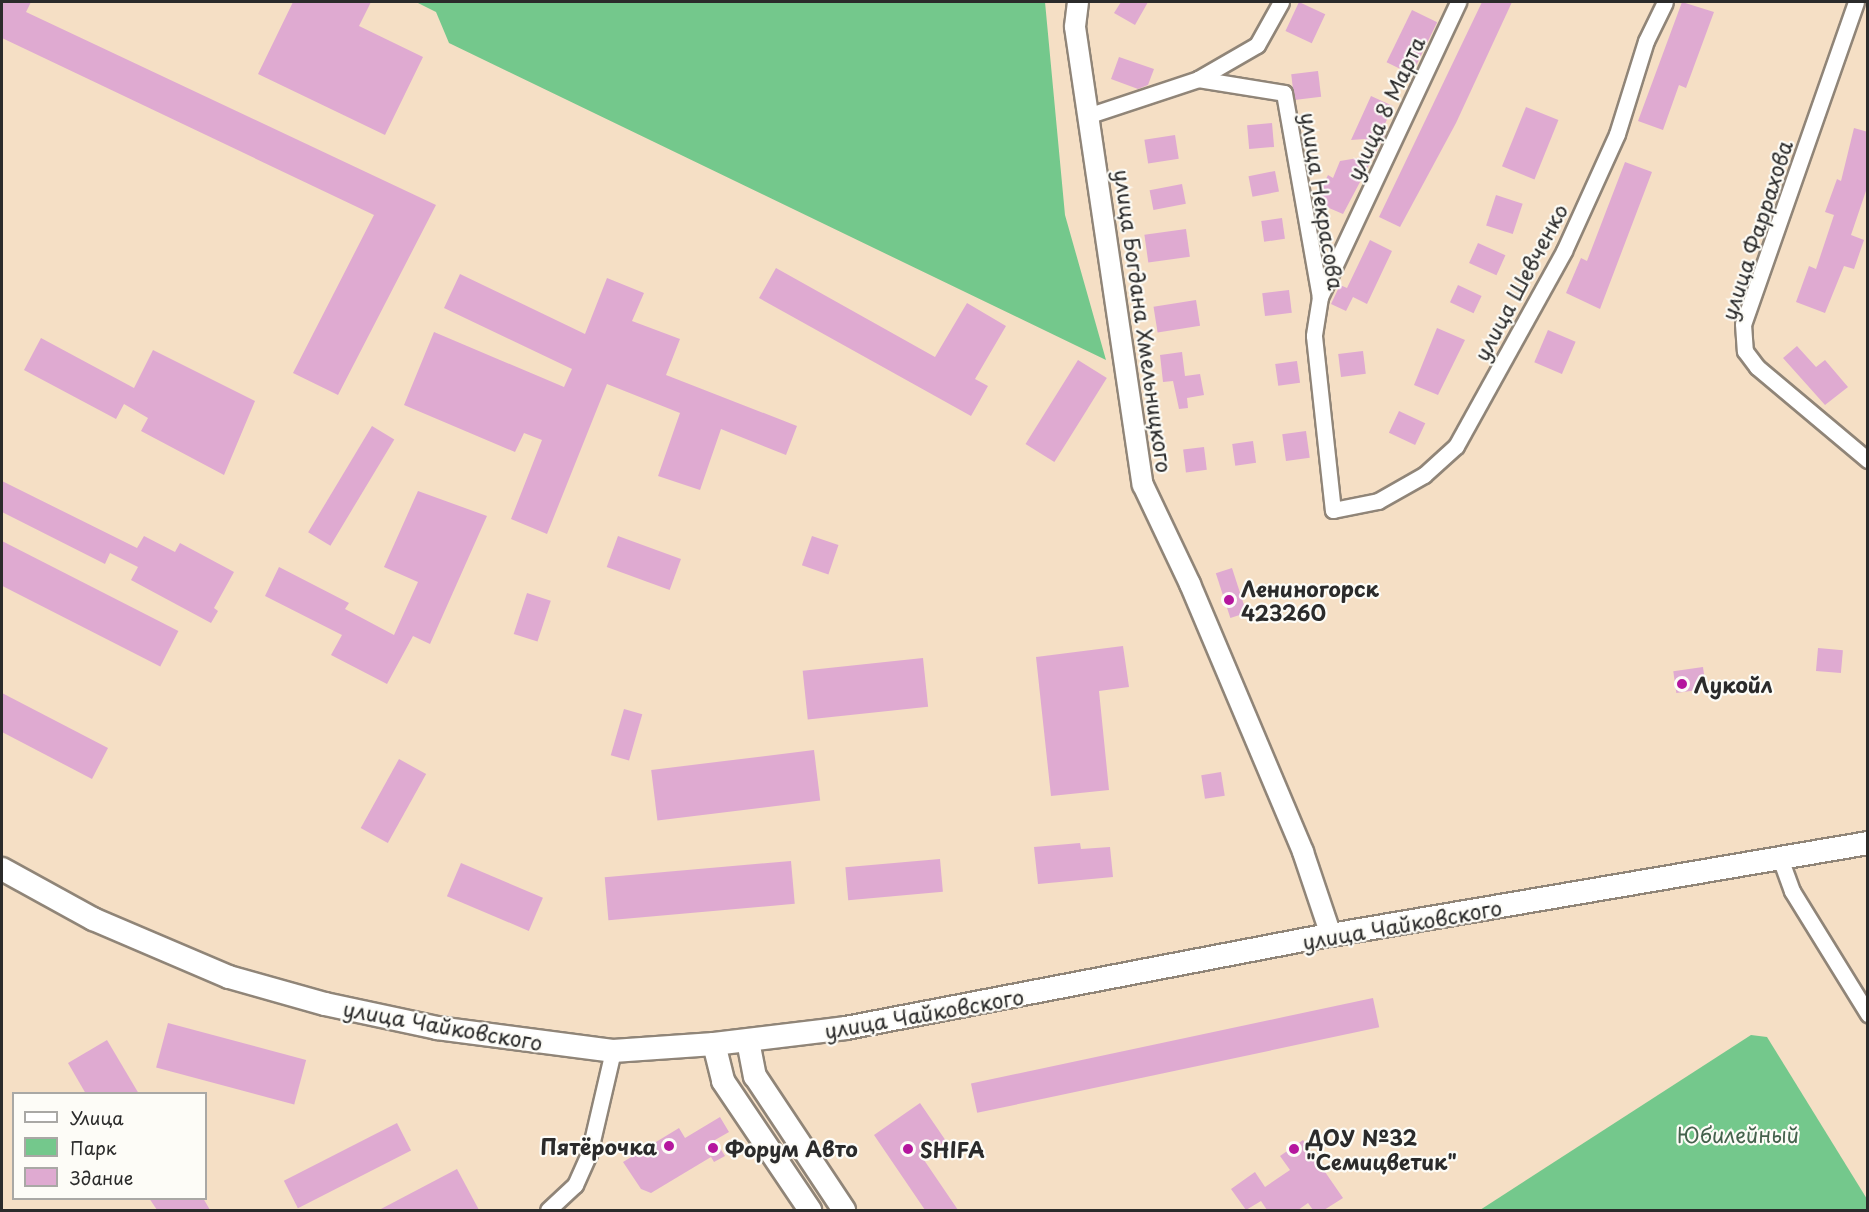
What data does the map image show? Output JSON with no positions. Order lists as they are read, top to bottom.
{
  "streets": {
    "main road": ["улица Чайковского"],
    "street": [
      "улица 8 Марта",
      "улица Некрасова",
      "улица Фаррахова",
      "улица Шевченко",
      "улица Богдана Хмельницкого"
    ]
  },
  "crossings": [
    ["улица 8 Марта", "улица Некрасова"],
    ["улица Некрасова", "улица Шевченко"],
    ["улица Некрасова", "улица Богдана Хмельницкого"],
    ["улица Богдана Хмельницкого", "улица Чайковского"]
  ],
  "parks": ["Юбилейный"],
  "places": [
    "Лениногорск 423260",
    "Лукойл",
    "Пятёрочка",
    "Форум Авто",
    "SHIFA",
    "ДОУ №32 \"Семицветик\""
  ],
  "legend": ["Улица", "Парк", "Здание"]
}
